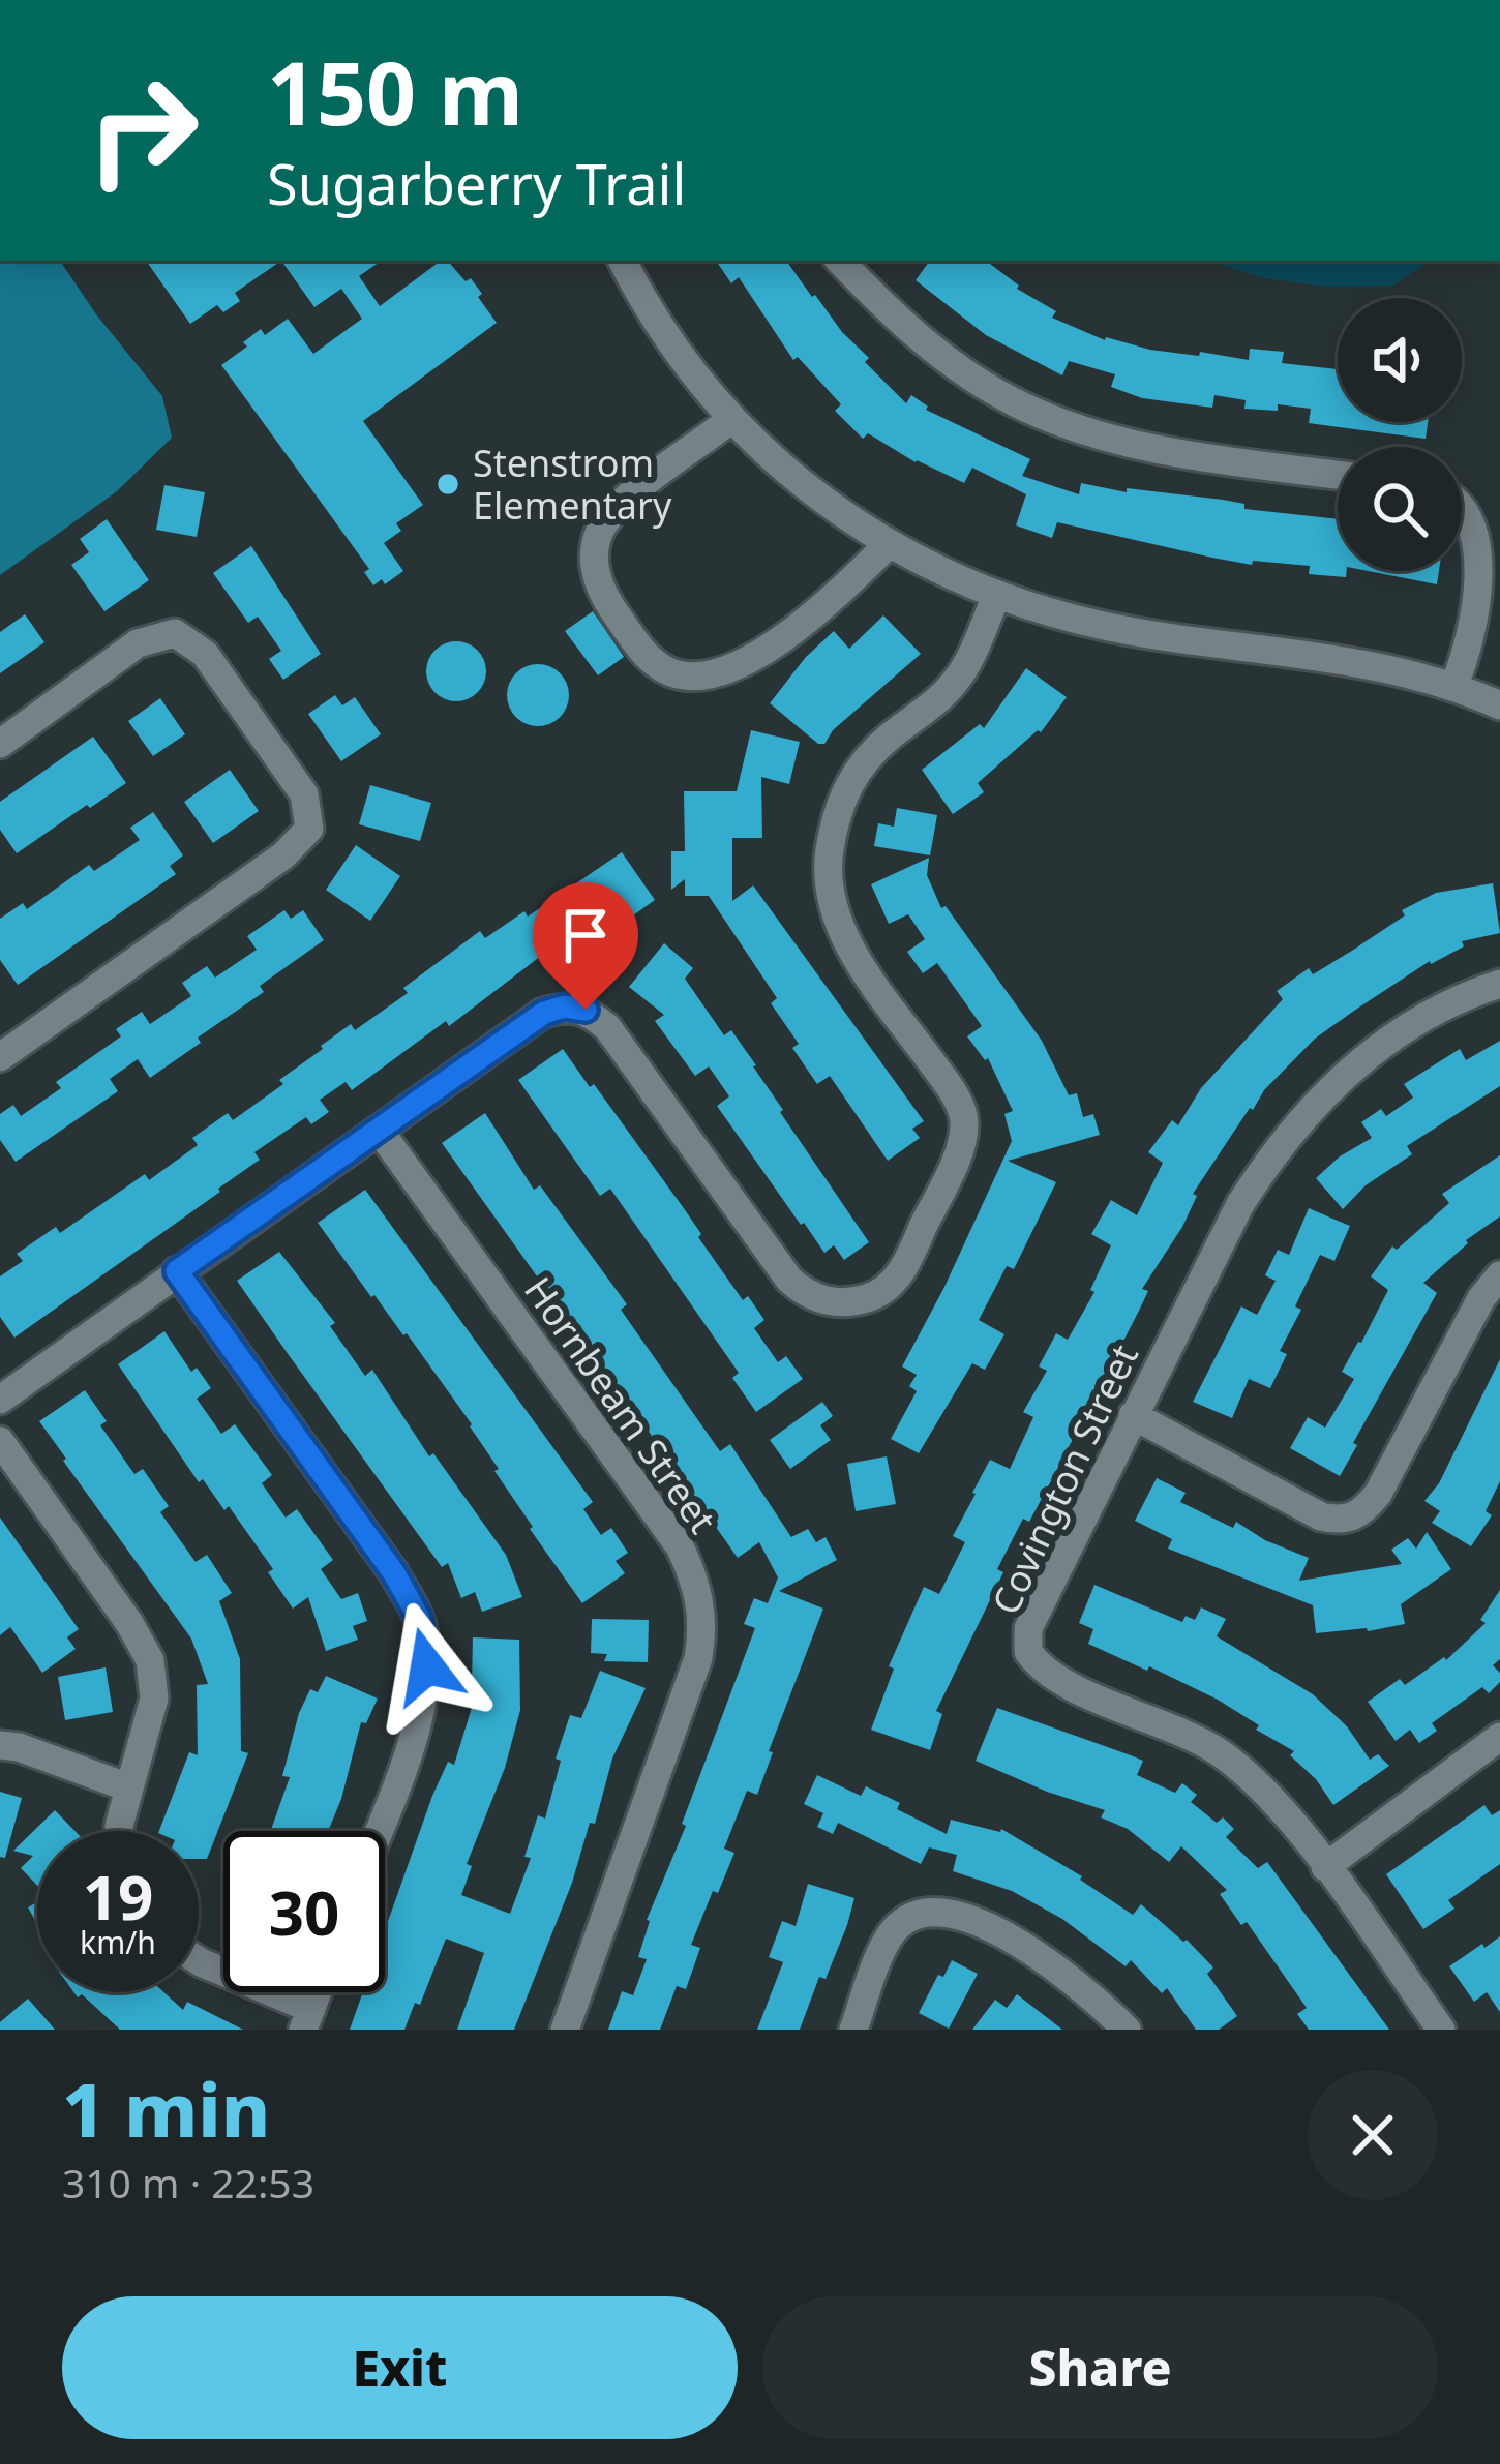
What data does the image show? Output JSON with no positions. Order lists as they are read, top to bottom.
{
  "streets": {
    "street": ["Hornbeam Street", "Covington Street"]
  },
  "places": ["Stenstrom Elementary"],
  "page": {
    "turn": ["150 m", "Sugarberry Trail"],
    "speed": "19 km/h",
    "limit": "30",
    "heading": ["1 min", "310 m · 22:53"],
    "buttons": ["Exit", "Share"]
  }
}
